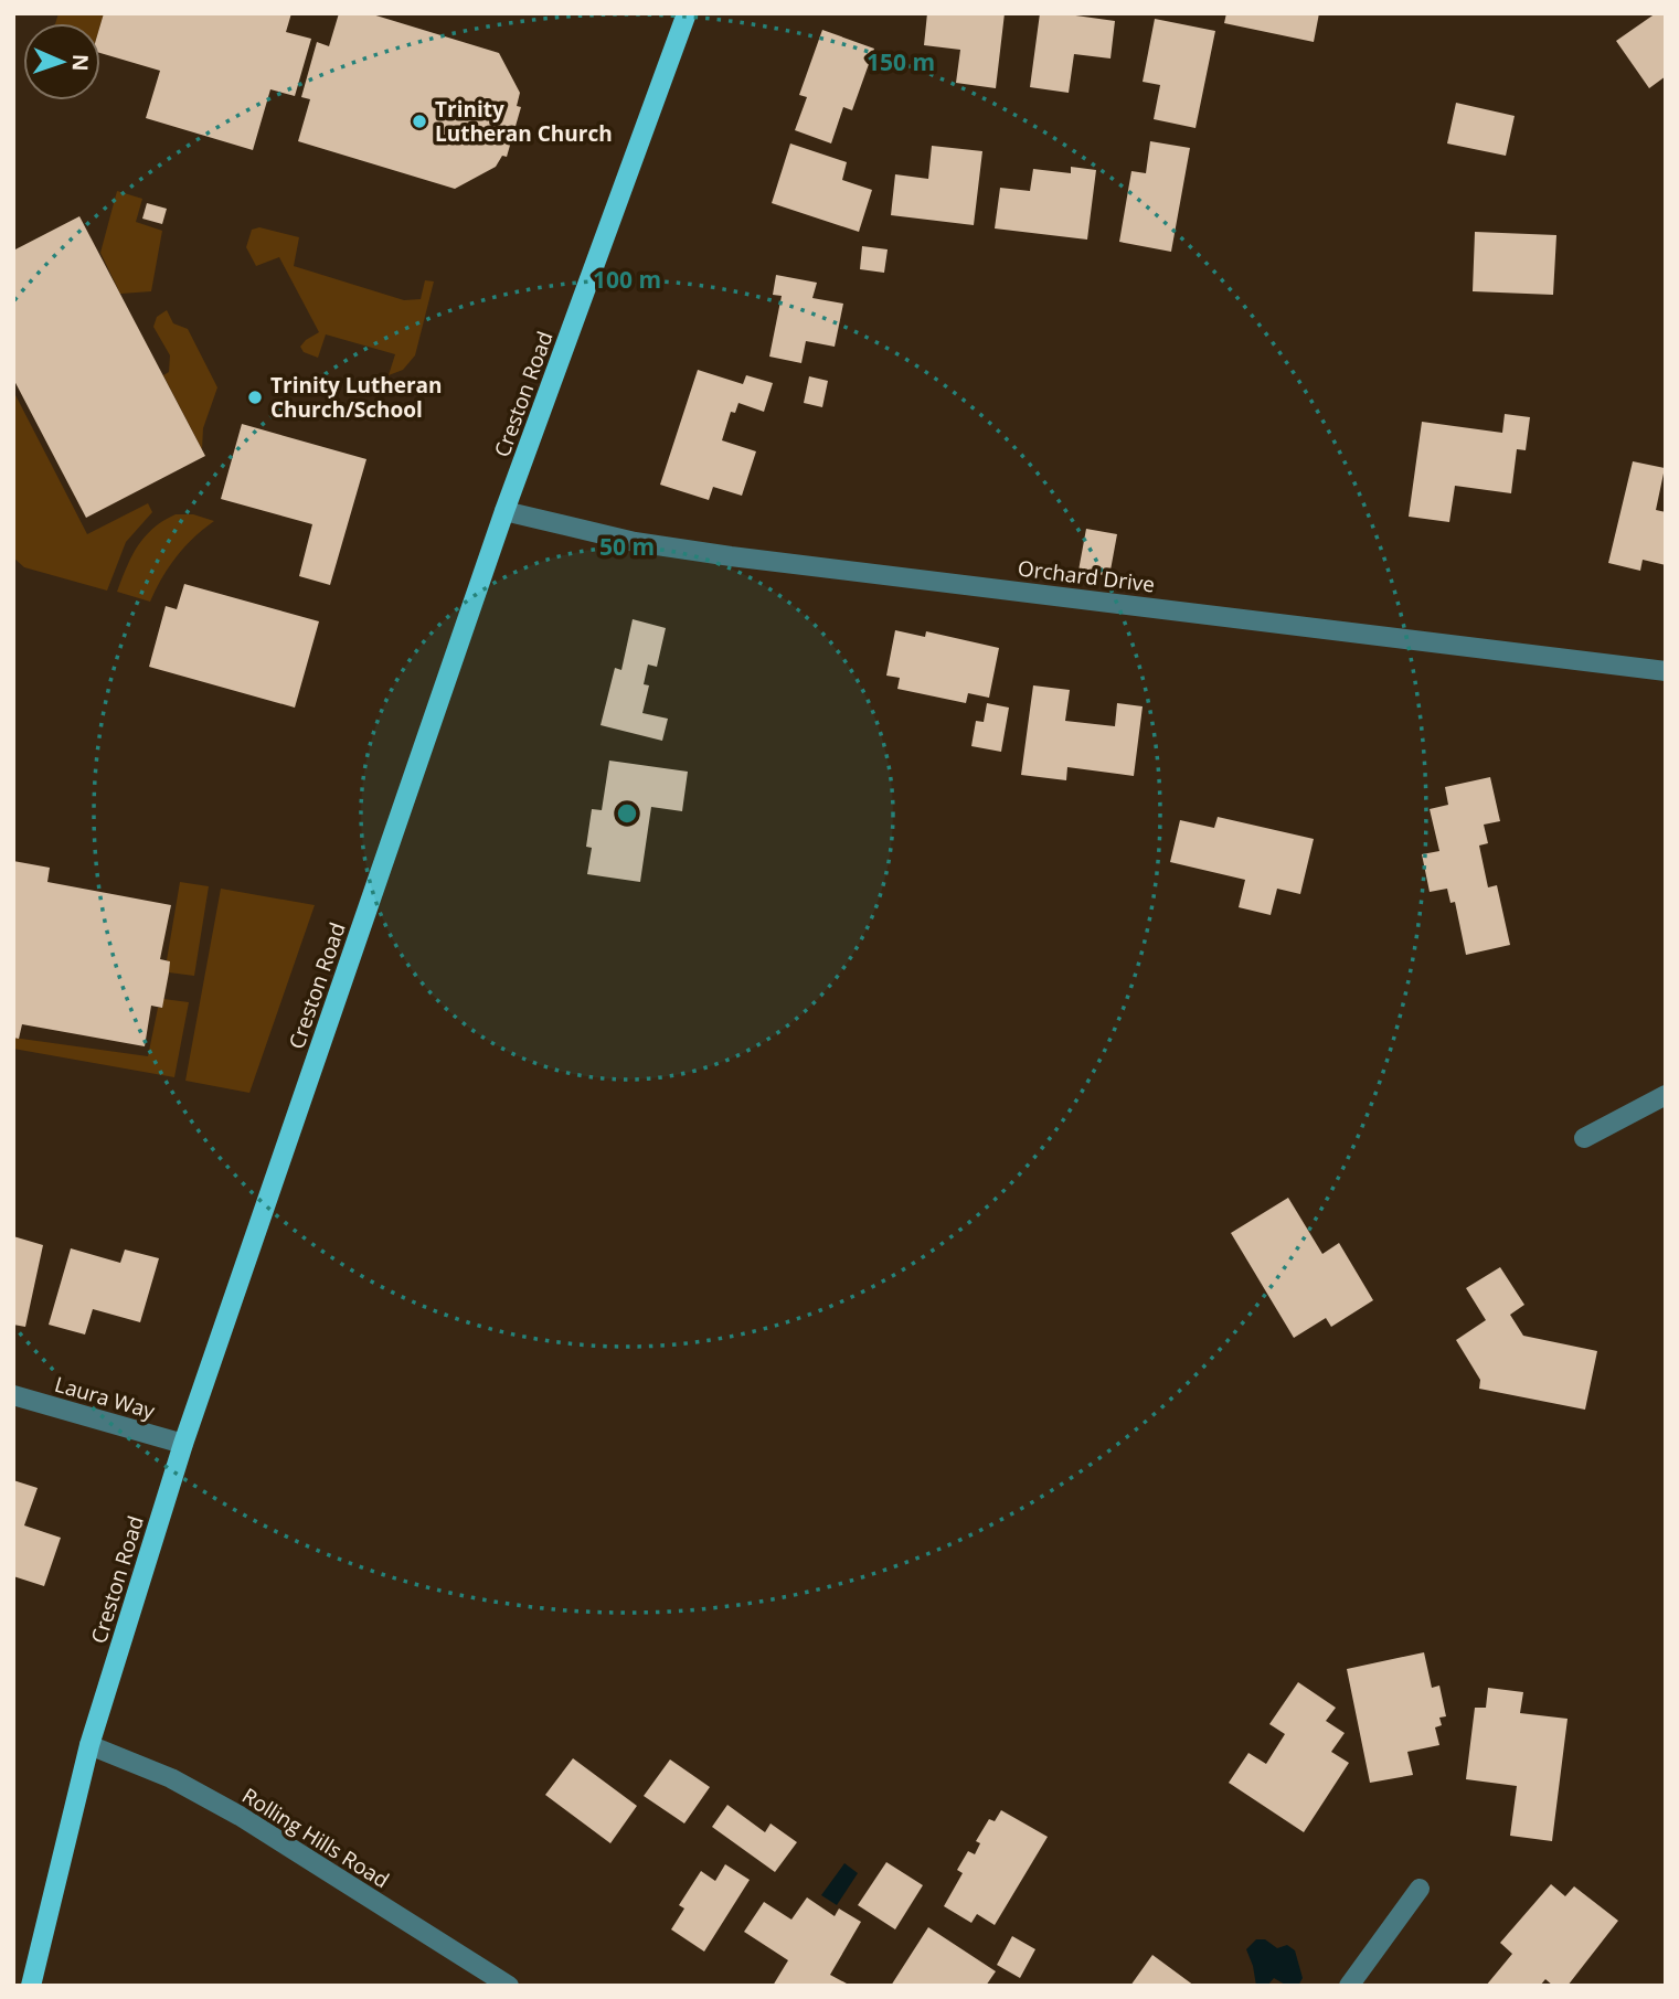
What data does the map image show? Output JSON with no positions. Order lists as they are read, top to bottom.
{
  "streets": {
    "main road": ["Creston Road"],
    "street": ["Orchard Drive", "Laura Way", "Rolling Hills Road"]
  },
  "crossings": [
    ["Creston Road", "Orchard Drive"],
    ["Creston Road", "Laura Way"],
    ["Creston Road", "Rolling Hills Road"]
  ],
  "places": ["Trinity Lutheran Church", "Trinity Lutheran Church/School"],
  "north": "right",
  "rings": ["150 m", "100 m", "50 m"]
}
